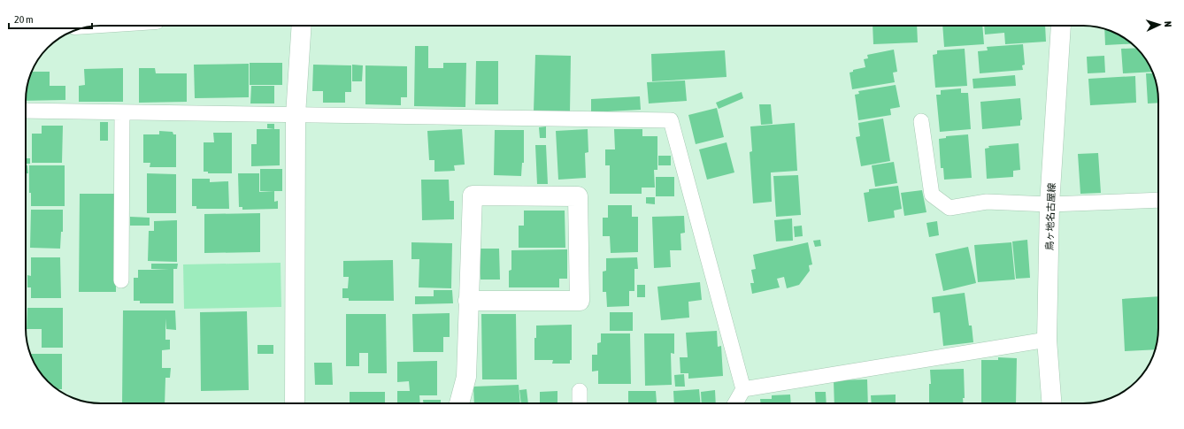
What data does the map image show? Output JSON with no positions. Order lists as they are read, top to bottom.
{
  "streets": {
    "street": ["鳥ヶ地名古屋線"]
  },
  "scale_bar": "20 m",
  "north": "right"
}
